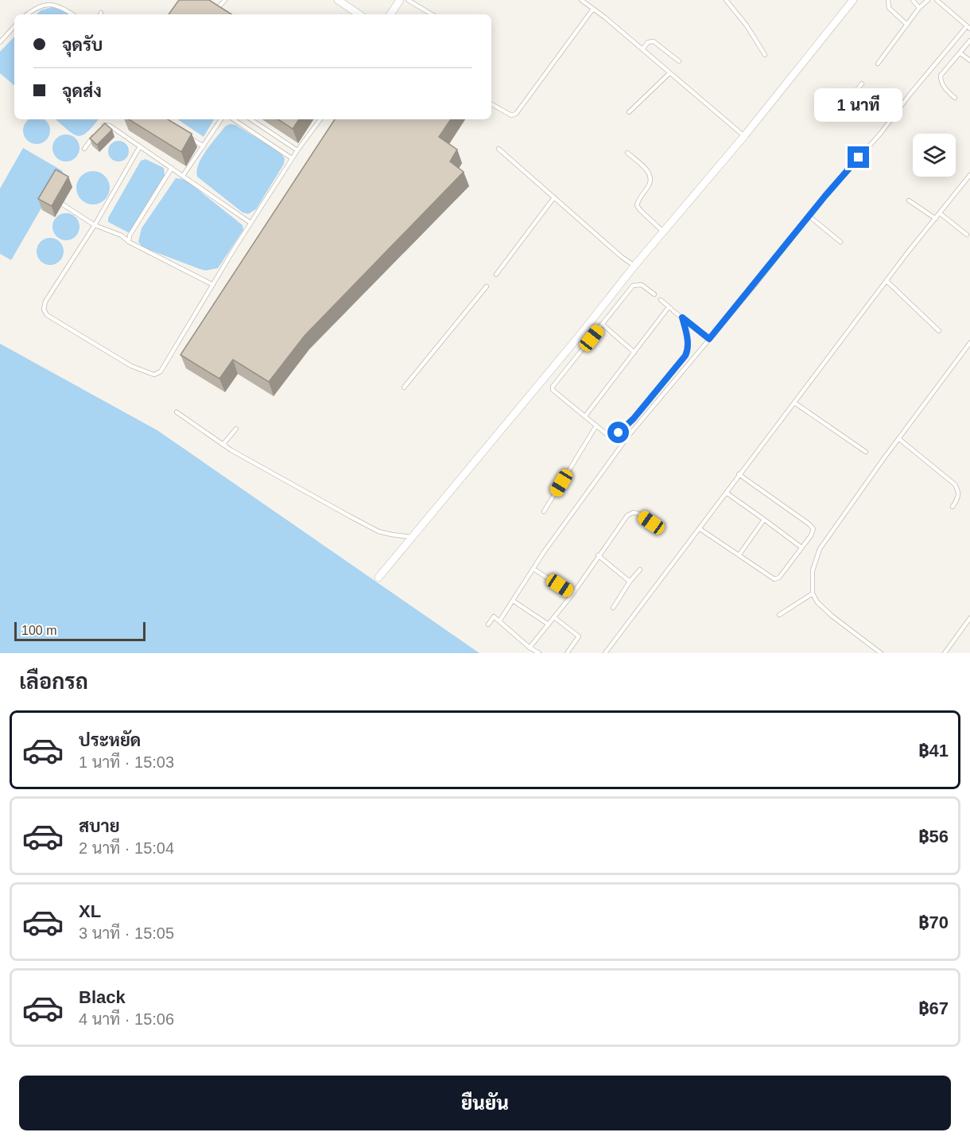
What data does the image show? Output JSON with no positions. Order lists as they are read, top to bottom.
{
  "scale_bar": "100 m",
  "page": {
    "banner": ["จุดรับ", "จุดส่ง"],
    "bubble": "1 นาที",
    "scale": "100 m",
    "heading": "เลือกรถ",
    "list": [
      {
        "name": "ประหยัด",
        "note": "1 นาที · 15:03",
        "value": "฿41"
      },
      {
        "name": "สบาย",
        "note": "2 นาที · 15:04",
        "value": "฿56"
      },
      {
        "name": "XL",
        "note": "3 นาที · 15:05",
        "value": "฿70"
      },
      {
        "name": "Black",
        "note": "4 นาที · 15:06",
        "value": "฿67"
      }
    ],
    "buttons": "ยืนยัน"
  }
}
